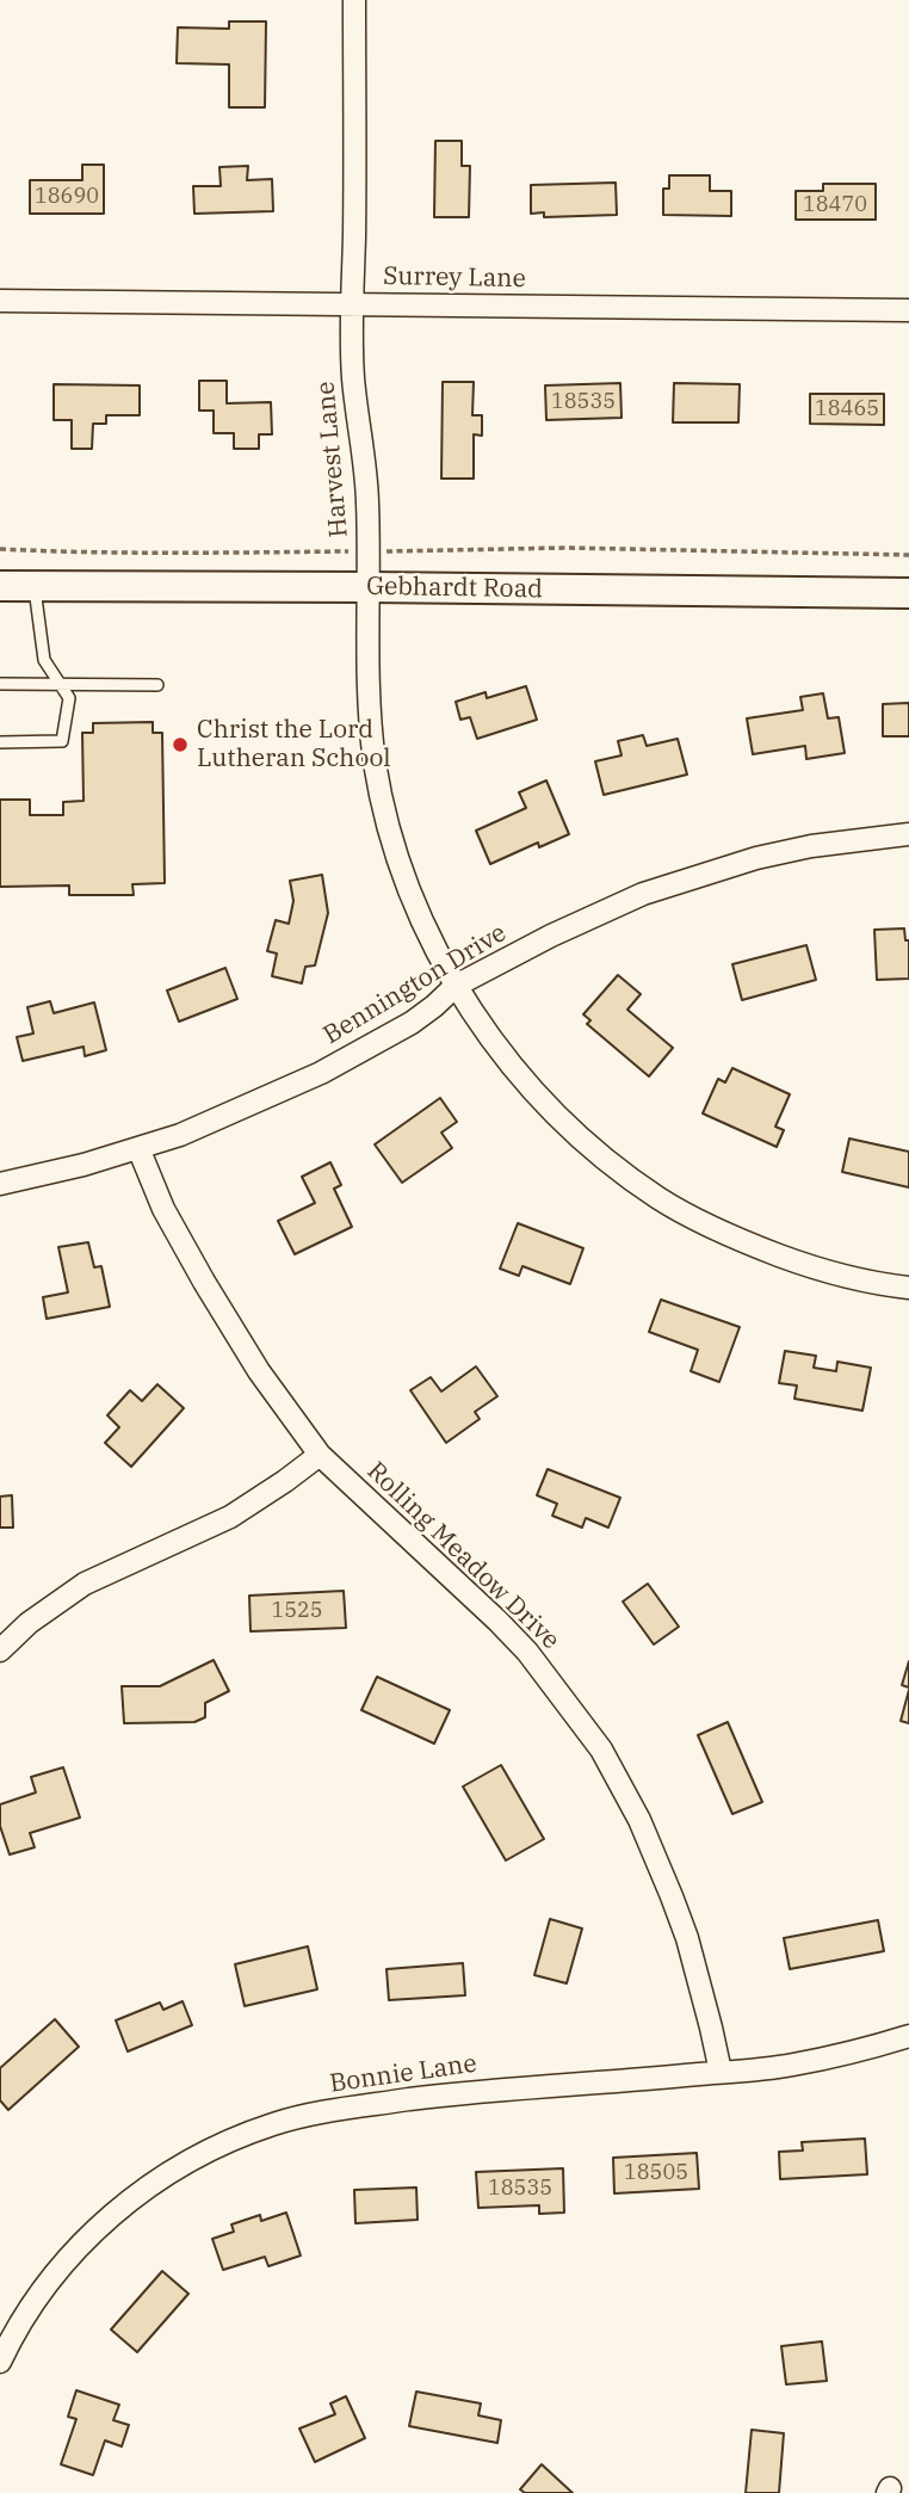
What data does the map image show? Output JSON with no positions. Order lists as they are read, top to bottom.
{
  "streets": {
    "street": [
      "Surrey Lane",
      "Harvest Lane",
      "Gebhardt Road",
      "Bennington Drive",
      "Rolling Meadow Drive",
      "Bonnie Lane"
    ]
  },
  "crossings": [
    ["Surrey Lane", "Harvest Lane"],
    ["Harvest Lane", "Gebhardt Road"],
    ["Harvest Lane", "Bennington Drive"],
    ["Bennington Drive", "Rolling Meadow Drive"],
    ["Rolling Meadow Drive", "Bonnie Lane"]
  ],
  "places": ["Christ the Lord Lutheran School"],
  "house_numbers": [
    "18690",
    "18470",
    "18535",
    "18465",
    "1525",
    "18505",
    "18535"
  ]
}
